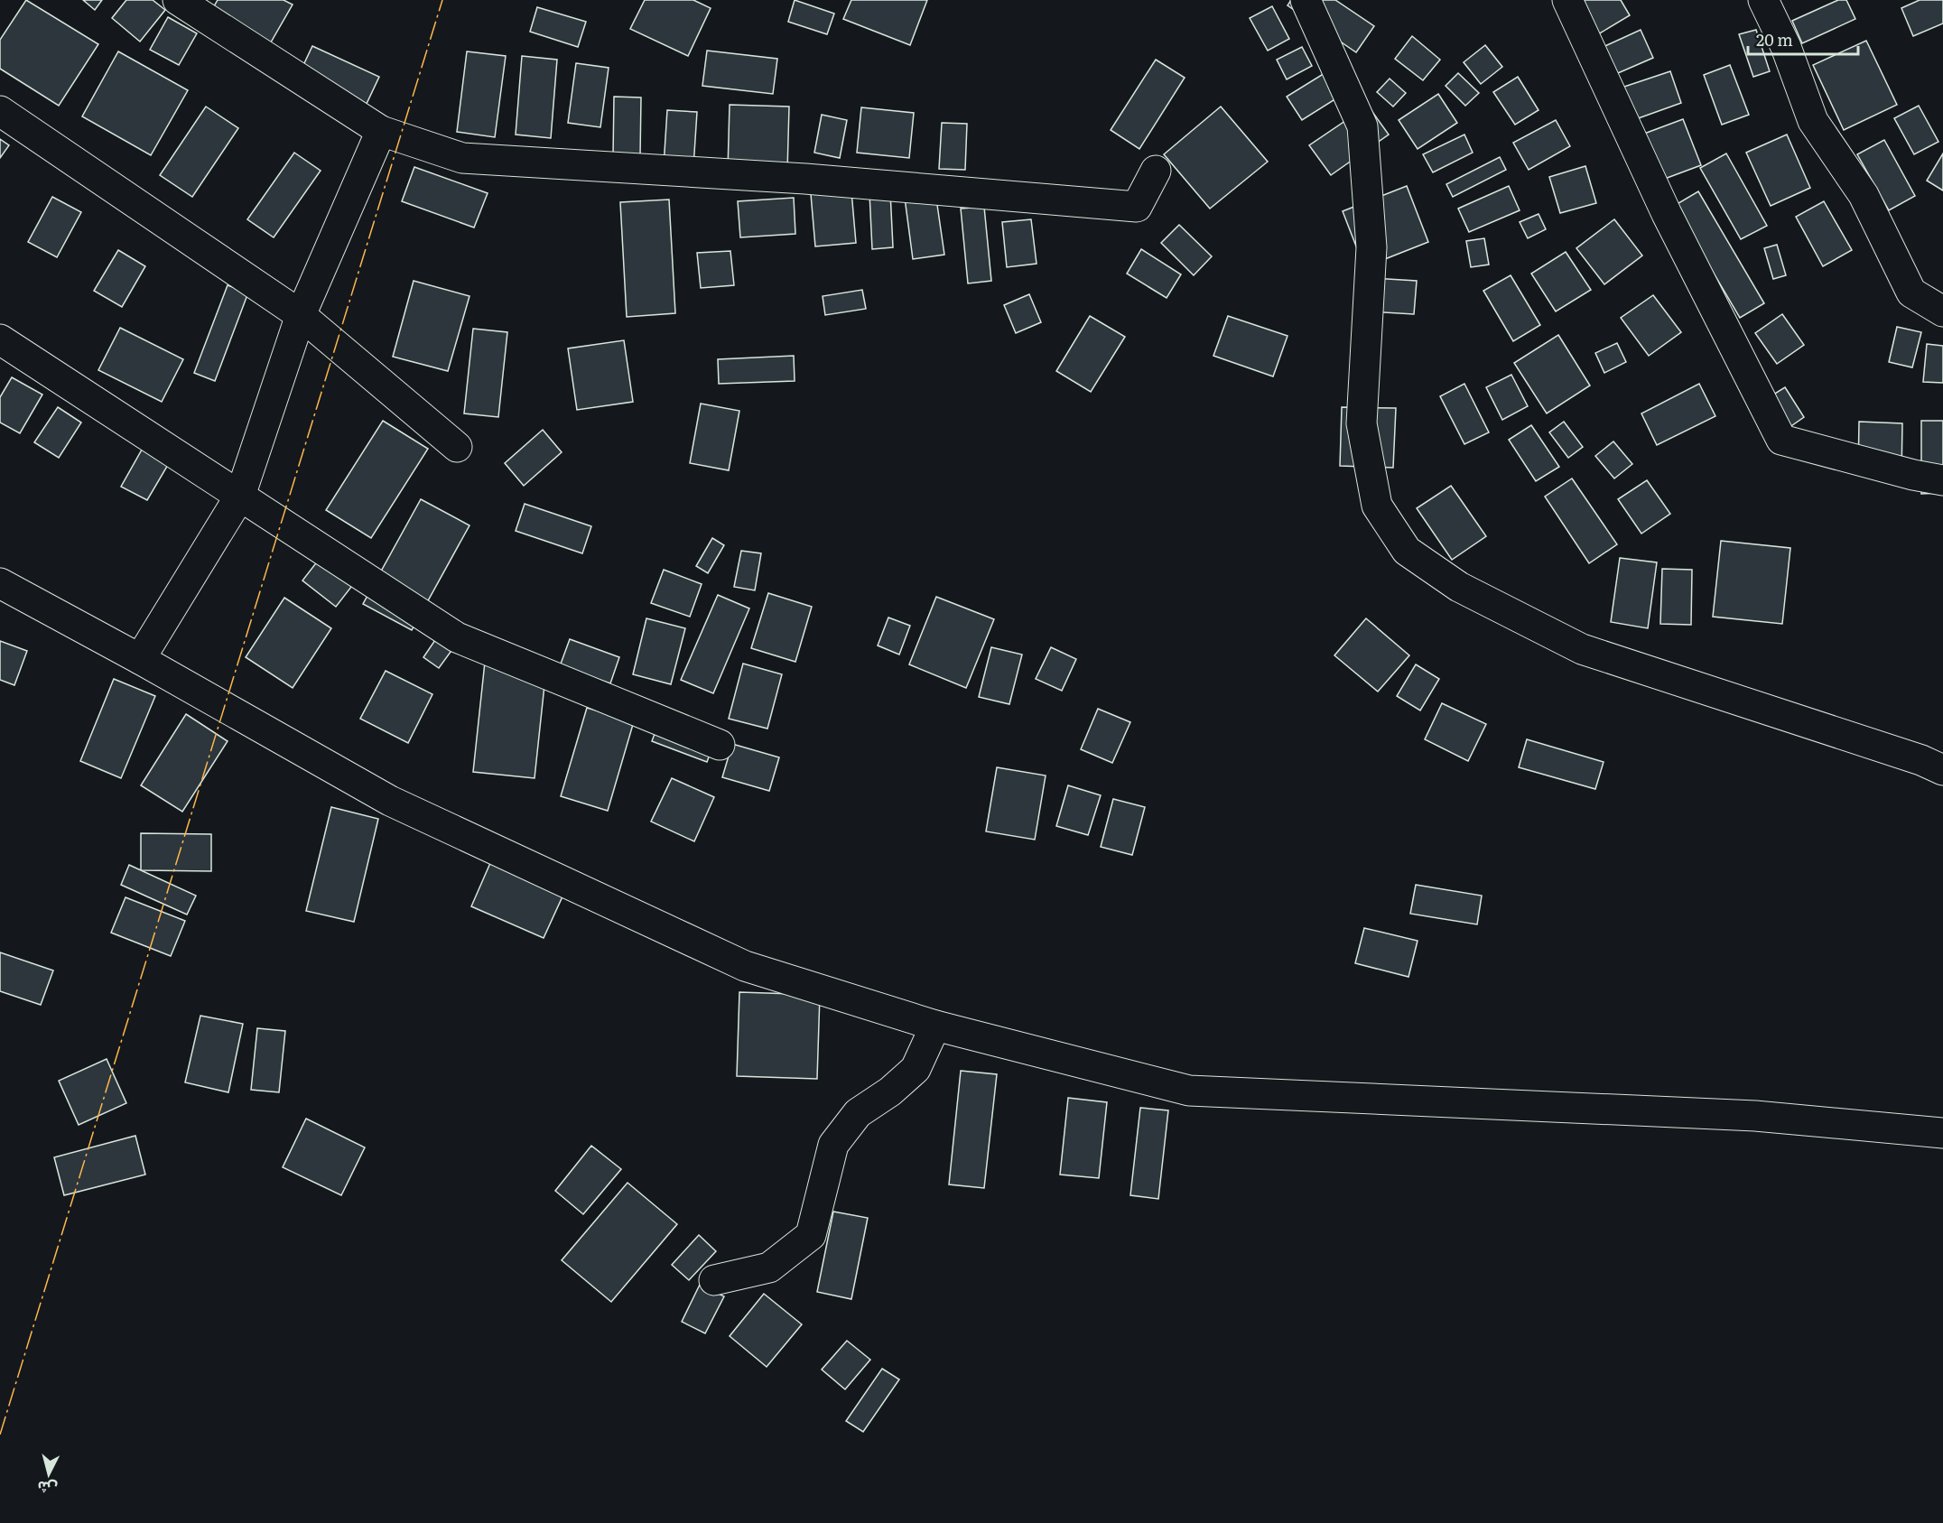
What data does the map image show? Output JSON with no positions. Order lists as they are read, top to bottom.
{
  "scale_bar": "20 m",
  "north": "bottom"
}
